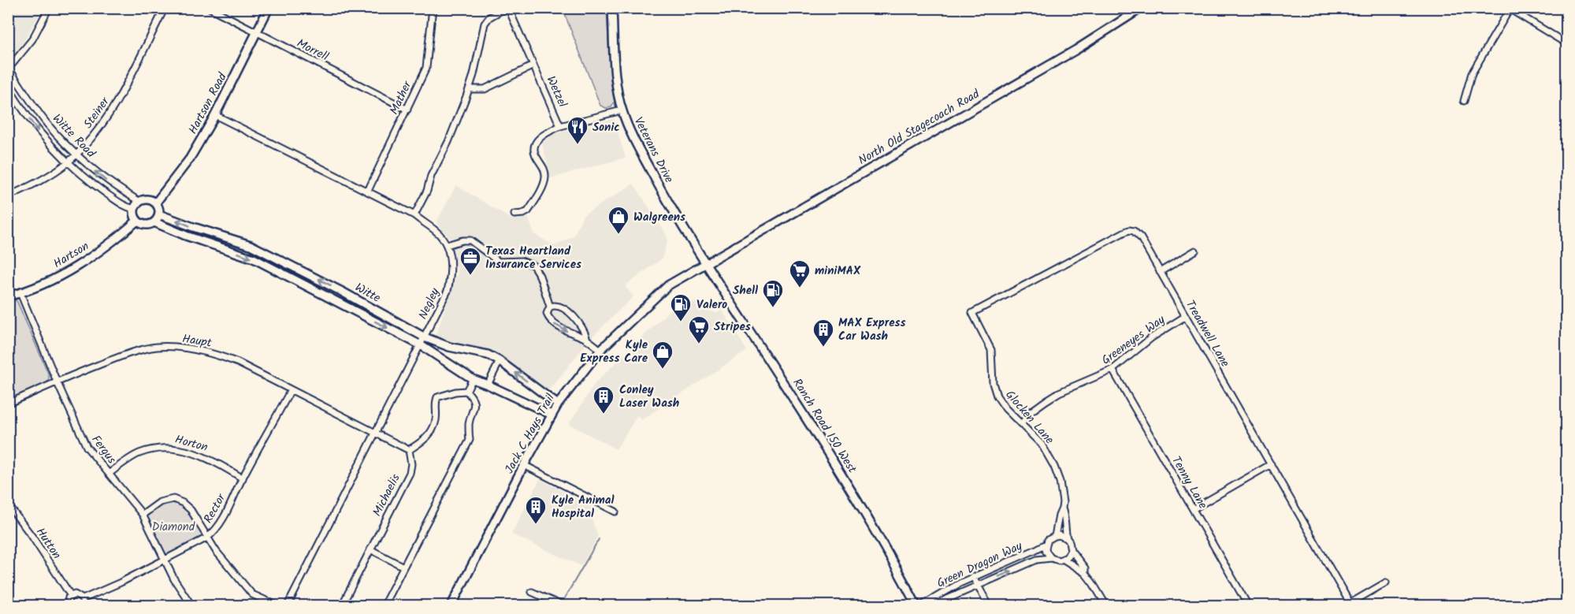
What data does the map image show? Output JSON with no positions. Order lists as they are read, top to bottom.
{
  "streets": {
    "street": [
      "Morrell",
      "Wetzel",
      "Mather",
      "Hartson Road",
      "Steiner",
      "North Old Stagecoach Road",
      "Witte Road",
      "Veterans Drive",
      "Hartson",
      "Witte",
      "Negley",
      "Treadwell Lane",
      "Greeneyes Way",
      "Haupt",
      "Glocken Lane",
      "Ranch Road 150 West",
      "Jack C Hays Trail",
      "Horton",
      "Fergus",
      "Tenny Lane",
      "Michaelis",
      "Rector",
      "Hutton",
      "Green Dragon Way"
    ]
  },
  "crossings": [
    ["Morrell", "Mather"],
    ["Morrell", "Hartson Road"],
    ["Wetzel", "Veterans Drive"],
    ["Hartson Road", "Witte Road"],
    ["Hartson Road", "Hartson"],
    ["Hartson Road", "Witte"],
    ["Steiner", "Witte Road"],
    ["North Old Stagecoach Road", "Veterans Drive"],
    ["North Old Stagecoach Road", "Ranch Road 150 West"],
    ["North Old Stagecoach Road", "Jack C Hays Trail"],
    ["Witte Road", "Hartson"],
    ["Witte Road", "Witte"],
    ["Veterans Drive", "Ranch Road 150 West"],
    ["Veterans Drive", "Jack C Hays Trail"],
    ["Hartson", "Witte"],
    ["Hartson", "Fergus"],
    ["Witte", "Negley"],
    ["Witte", "Jack C Hays Trail"],
    ["Negley", "Haupt"],
    ["Treadwell Lane", "Greeneyes Way"],
    ["Treadwell Lane", "Glocken Lane"],
    ["Greeneyes Way", "Glocken Lane"],
    ["Greeneyes Way", "Tenny Lane"],
    ["Haupt", "Fergus"],
    ["Haupt", "Michaelis"],
    ["Haupt", "Rector"],
    ["Glocken Lane", "Green Dragon Way"],
    ["Ranch Road 150 West", "Jack C Hays Trail"],
    ["Horton", "Fergus"],
    ["Horton", "Rector"],
    ["Fergus", "Rector"]
  ],
  "parks": ["Diamond"],
  "places": {
    "restaurant": ["Sonic"],
    "shop": ["Walgreens", "Kyle Express Care"],
    "office": ["Texas Heartland Insurance Services"],
    "supermarket": ["miniMAX", "Stripes"],
    "fuel station": ["Shell", "Valero"],
    "building": ["MAX Express Car Wash", "Conley Laser Wash", "Kyle Animal Hospital"]
  }
}
